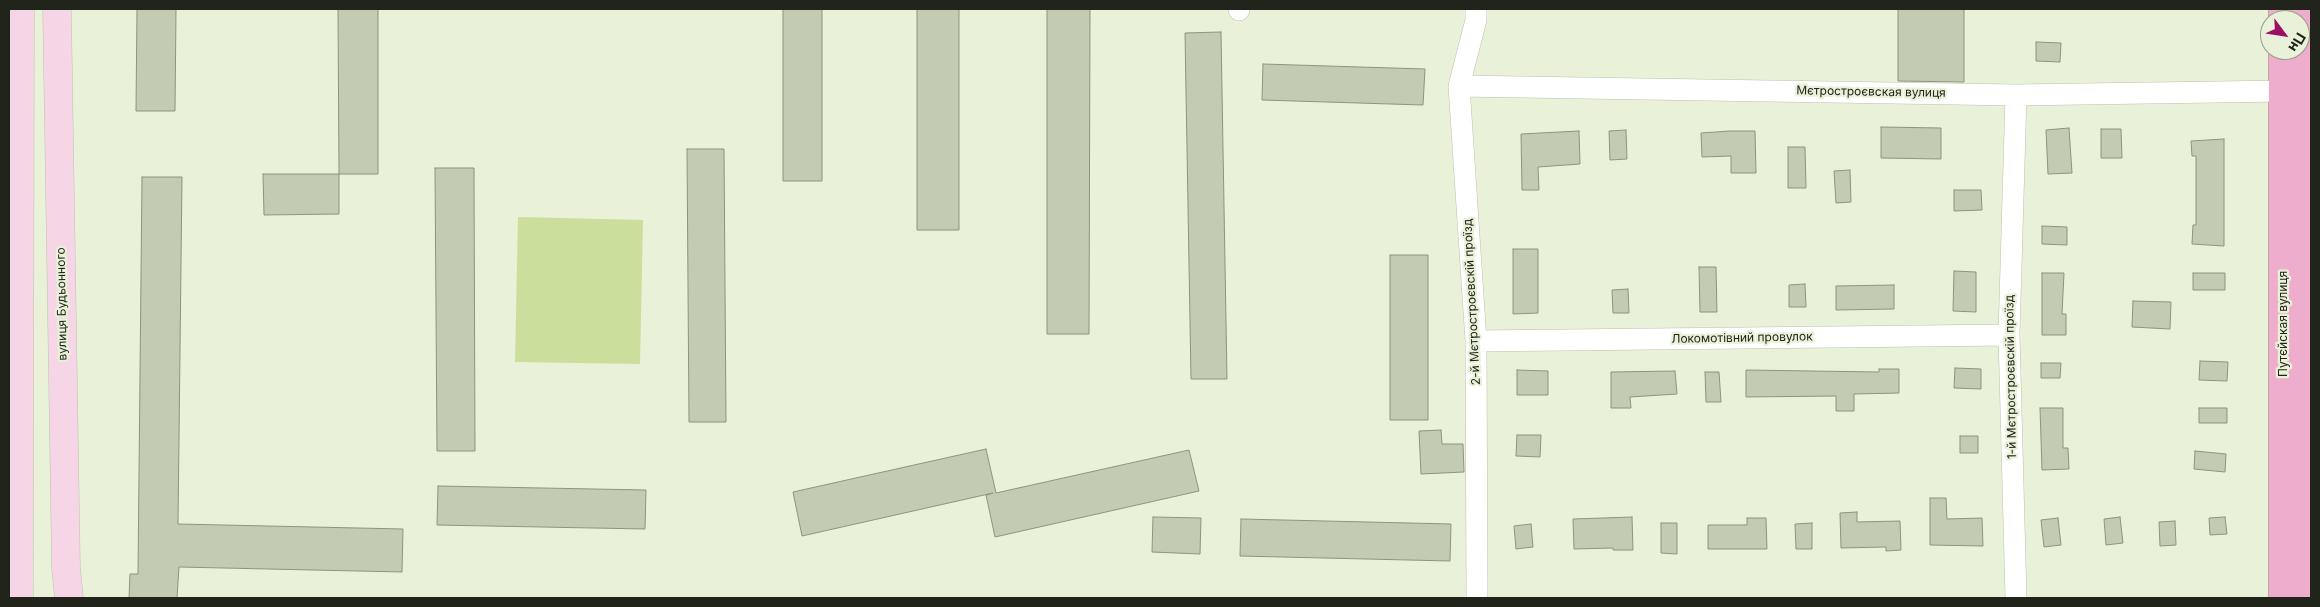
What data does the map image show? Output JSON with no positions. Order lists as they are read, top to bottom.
{
  "streets": {
    "main road": ["вулиця Будьонного", "Путєйская вулиця"],
    "street": [
      "Мєтростроєвская вулиця",
      "2-й Мєтростроєвскій проїзд",
      "Локомотівний провулок",
      "1-й Мєтростроєвскій проїзд"
    ]
  },
  "crossings": [
    ["Мєтростроєвская вулиця", "2-й Мєтростроєвскій проїзд"],
    ["Мєтростроєвская вулиця", "Путєйская вулиця"],
    ["Мєтростроєвская вулиця", "1-й Мєтростроєвскій проїзд"],
    ["2-й Мєтростроєвскій проїзд", "Локомотівний провулок"],
    ["Локомотівний провулок", "1-й Мєтростроєвскій проїзд"]
  ],
  "north": "bottom right"
}
